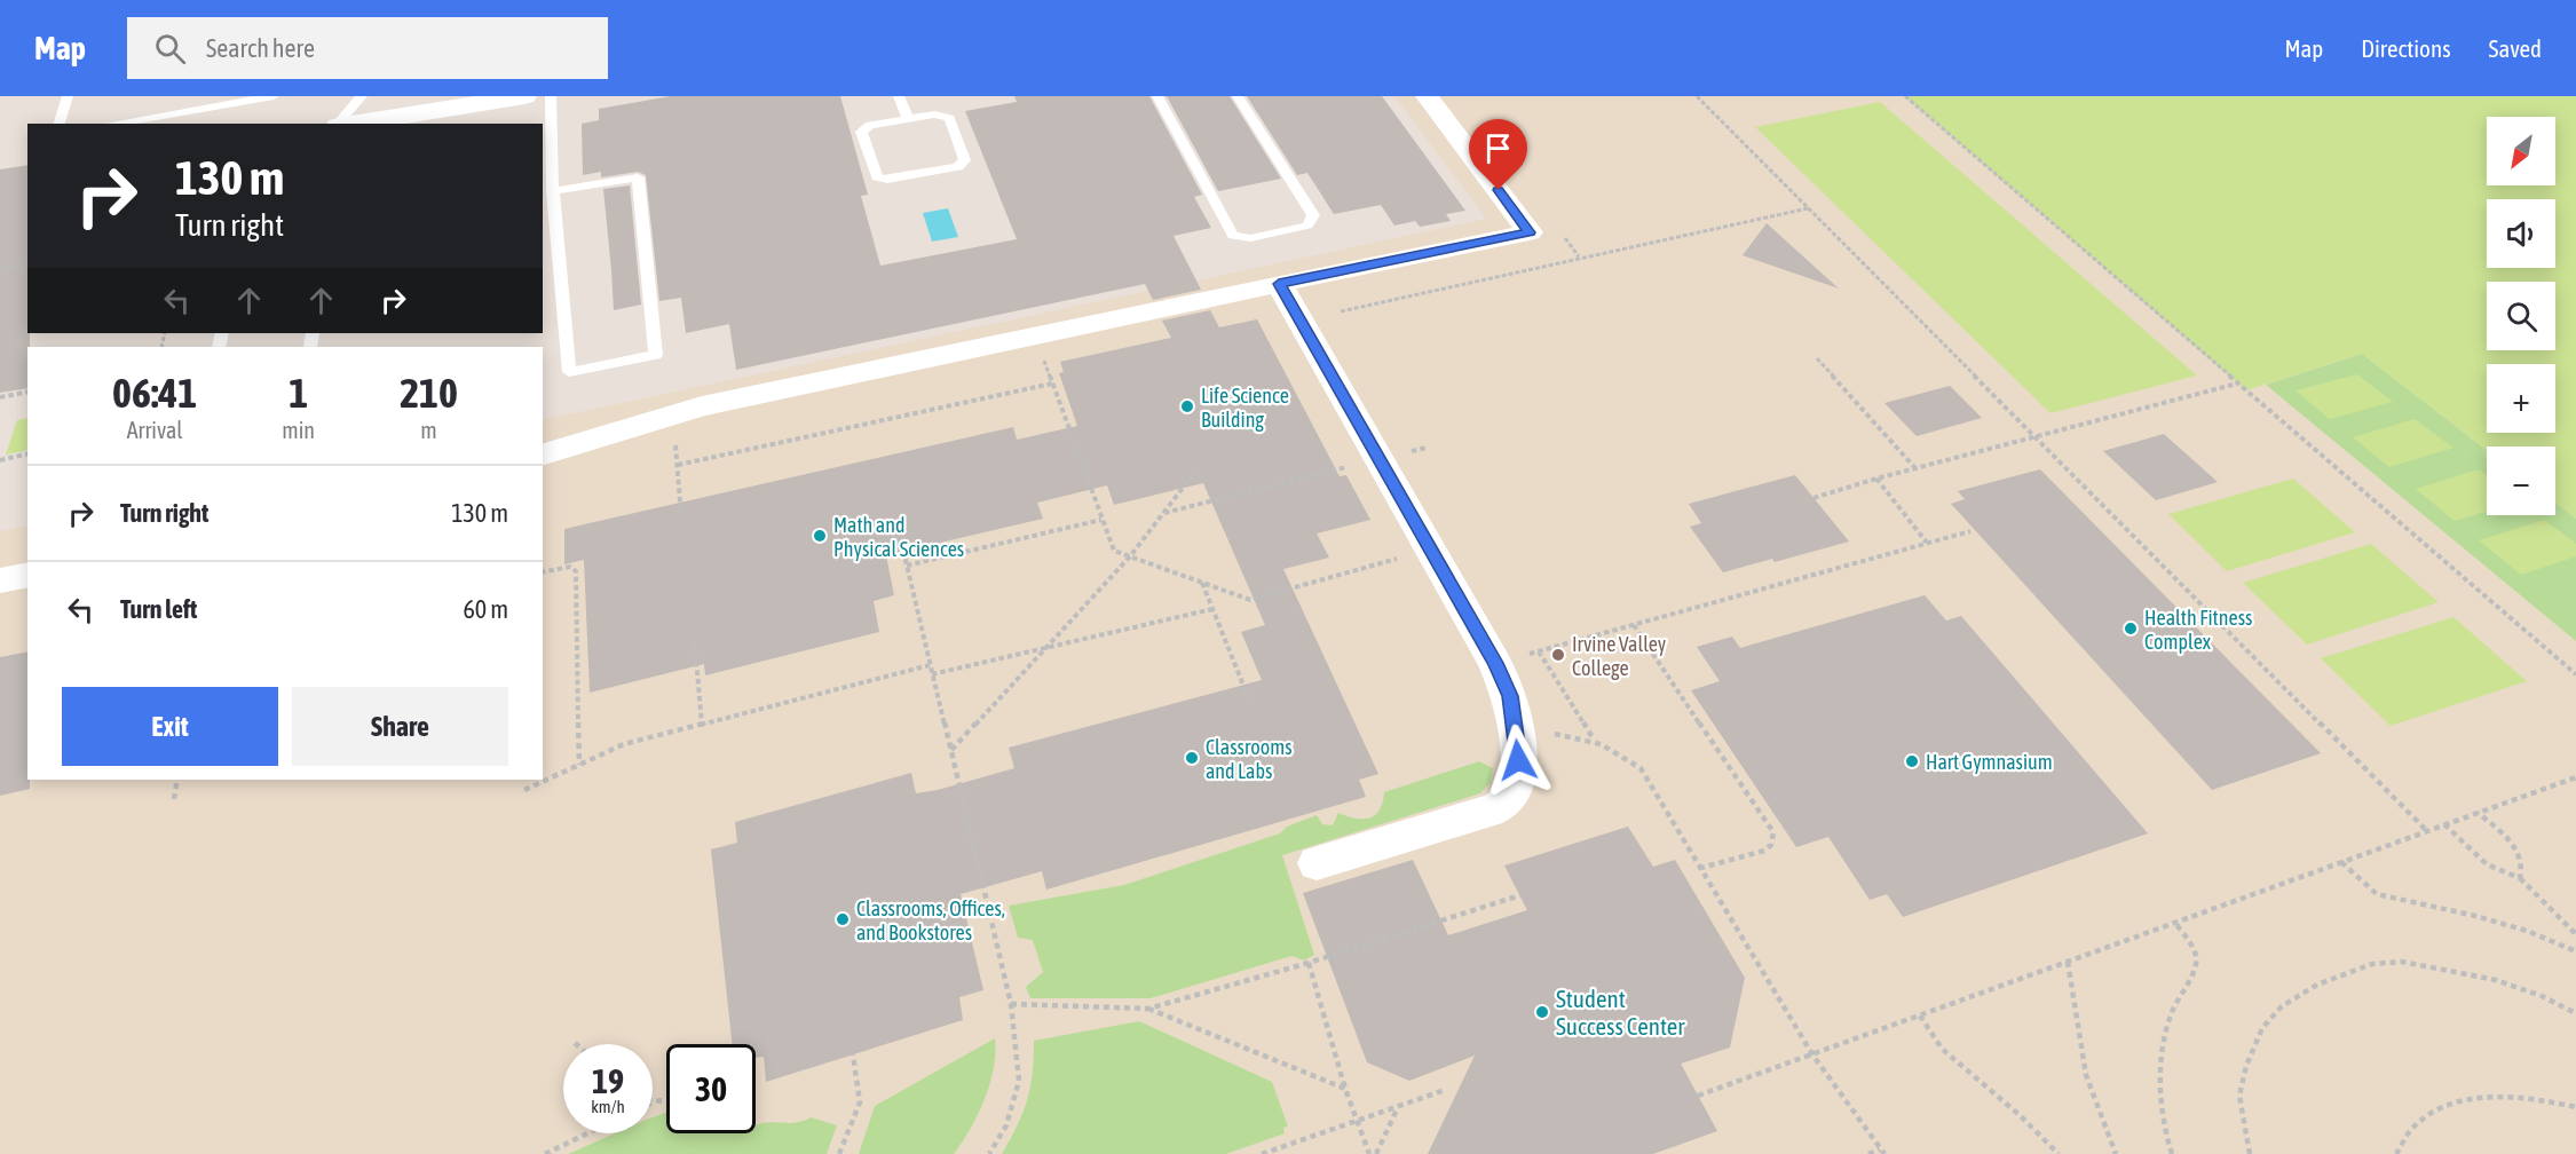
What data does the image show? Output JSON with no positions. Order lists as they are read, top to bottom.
{
  "places": [
    "Life Science Building",
    "Math and Physical Sciences",
    "Health Fitness Complex",
    "Irvine Valley College",
    "Classrooms and Labs",
    "Hart Gymnasium",
    "Classrooms, Offices, and Bookstores",
    "Student Success Center"
  ],
  "north": "bottom left",
  "page": {
    "header": "Map",
    "search": "Search here",
    "nav": ["Map", "Directions", "Saved"],
    "map_buttons": ["+", "−"],
    "turn": ["130 m", "Turn right"],
    "eta": [
      "06:41",
      "Arrival",
      "1",
      "min",
      "210",
      "m"
    ],
    "list": [
      {
        "name": "Turn right",
        "value": "130 m"
      },
      {
        "name": "Turn left",
        "value": "60 m"
      }
    ],
    "buttons": ["Exit", "Share"],
    "speed": "19 km/h",
    "limit": "30"
  }
}
